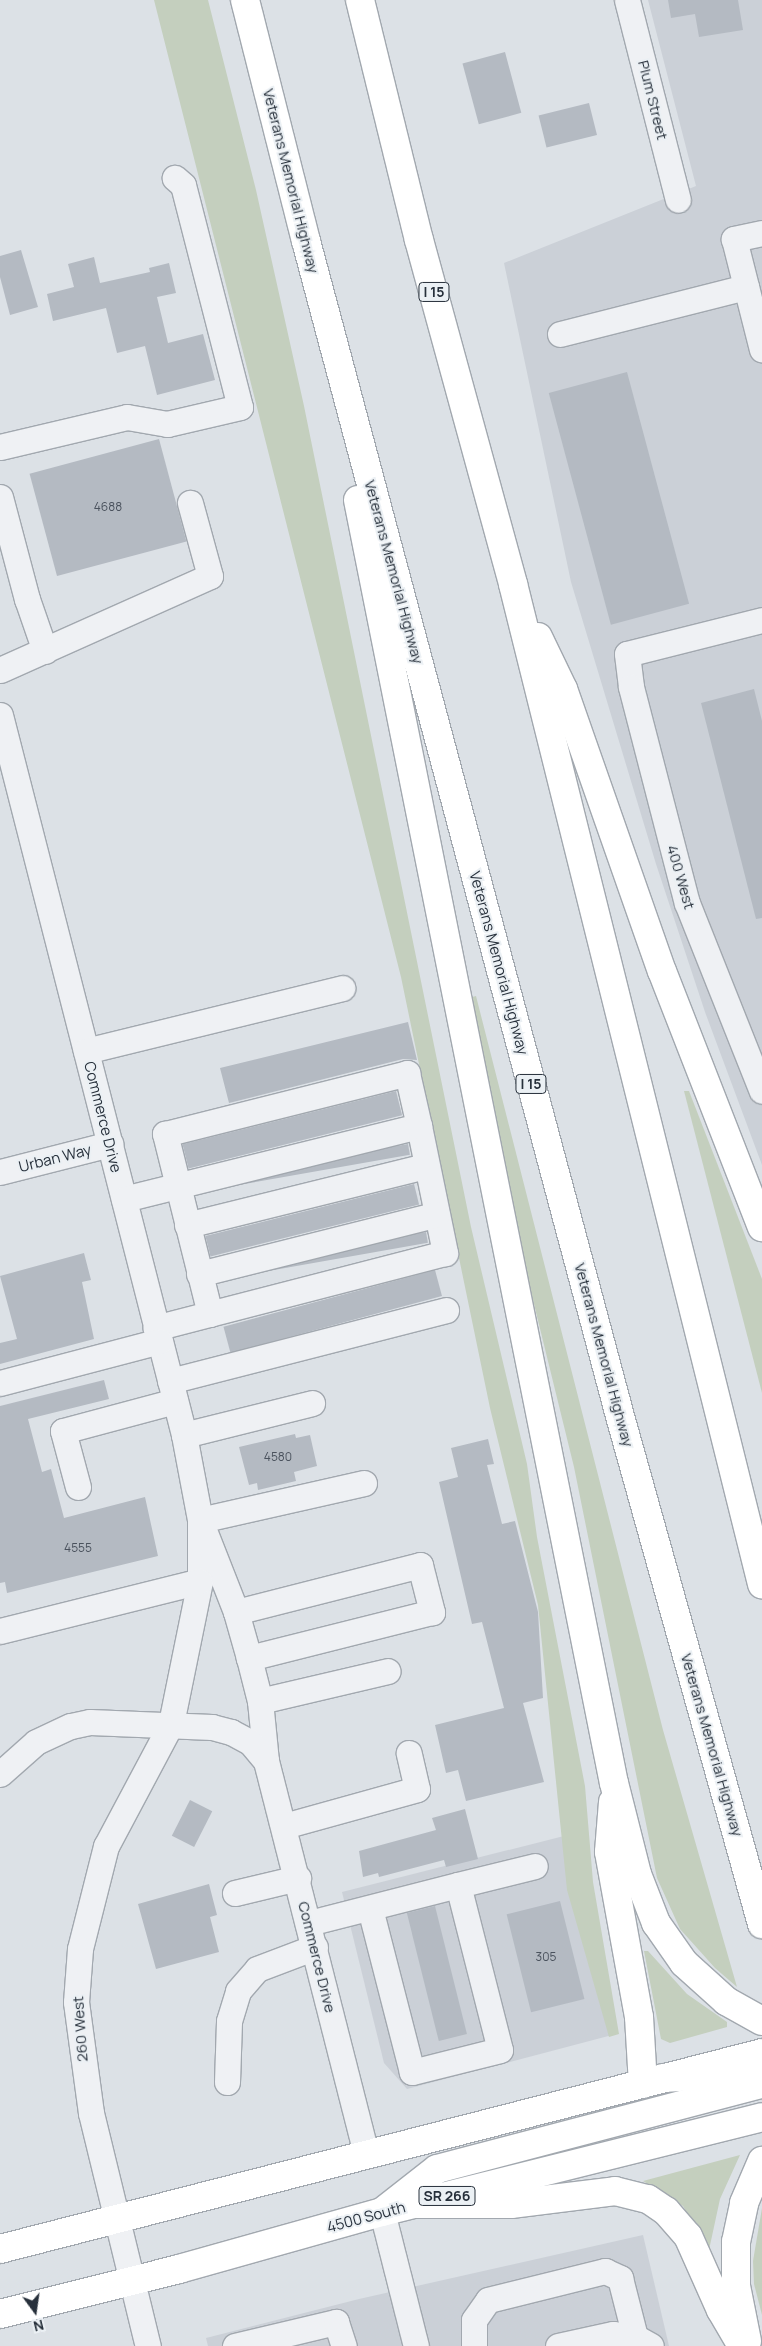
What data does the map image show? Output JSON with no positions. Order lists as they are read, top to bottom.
{
  "streets": {
    "main road": [
      "Veterans Memorial Highway",
      "I 15",
      "SR 266",
      "4500 South"
    ],
    "street": [
      "Plum Street",
      "400 West",
      "Commerce Drive",
      "Urban Way",
      "260 West"
    ]
  },
  "crossings": [
    ["Commerce Drive", "Urban Way"],
    ["Commerce Drive", "260 West"],
    ["260 West", "4500 South"]
  ],
  "house_numbers": [
    "4688",
    "4580",
    "4555",
    "305"
  ],
  "north": "bottom"
}
